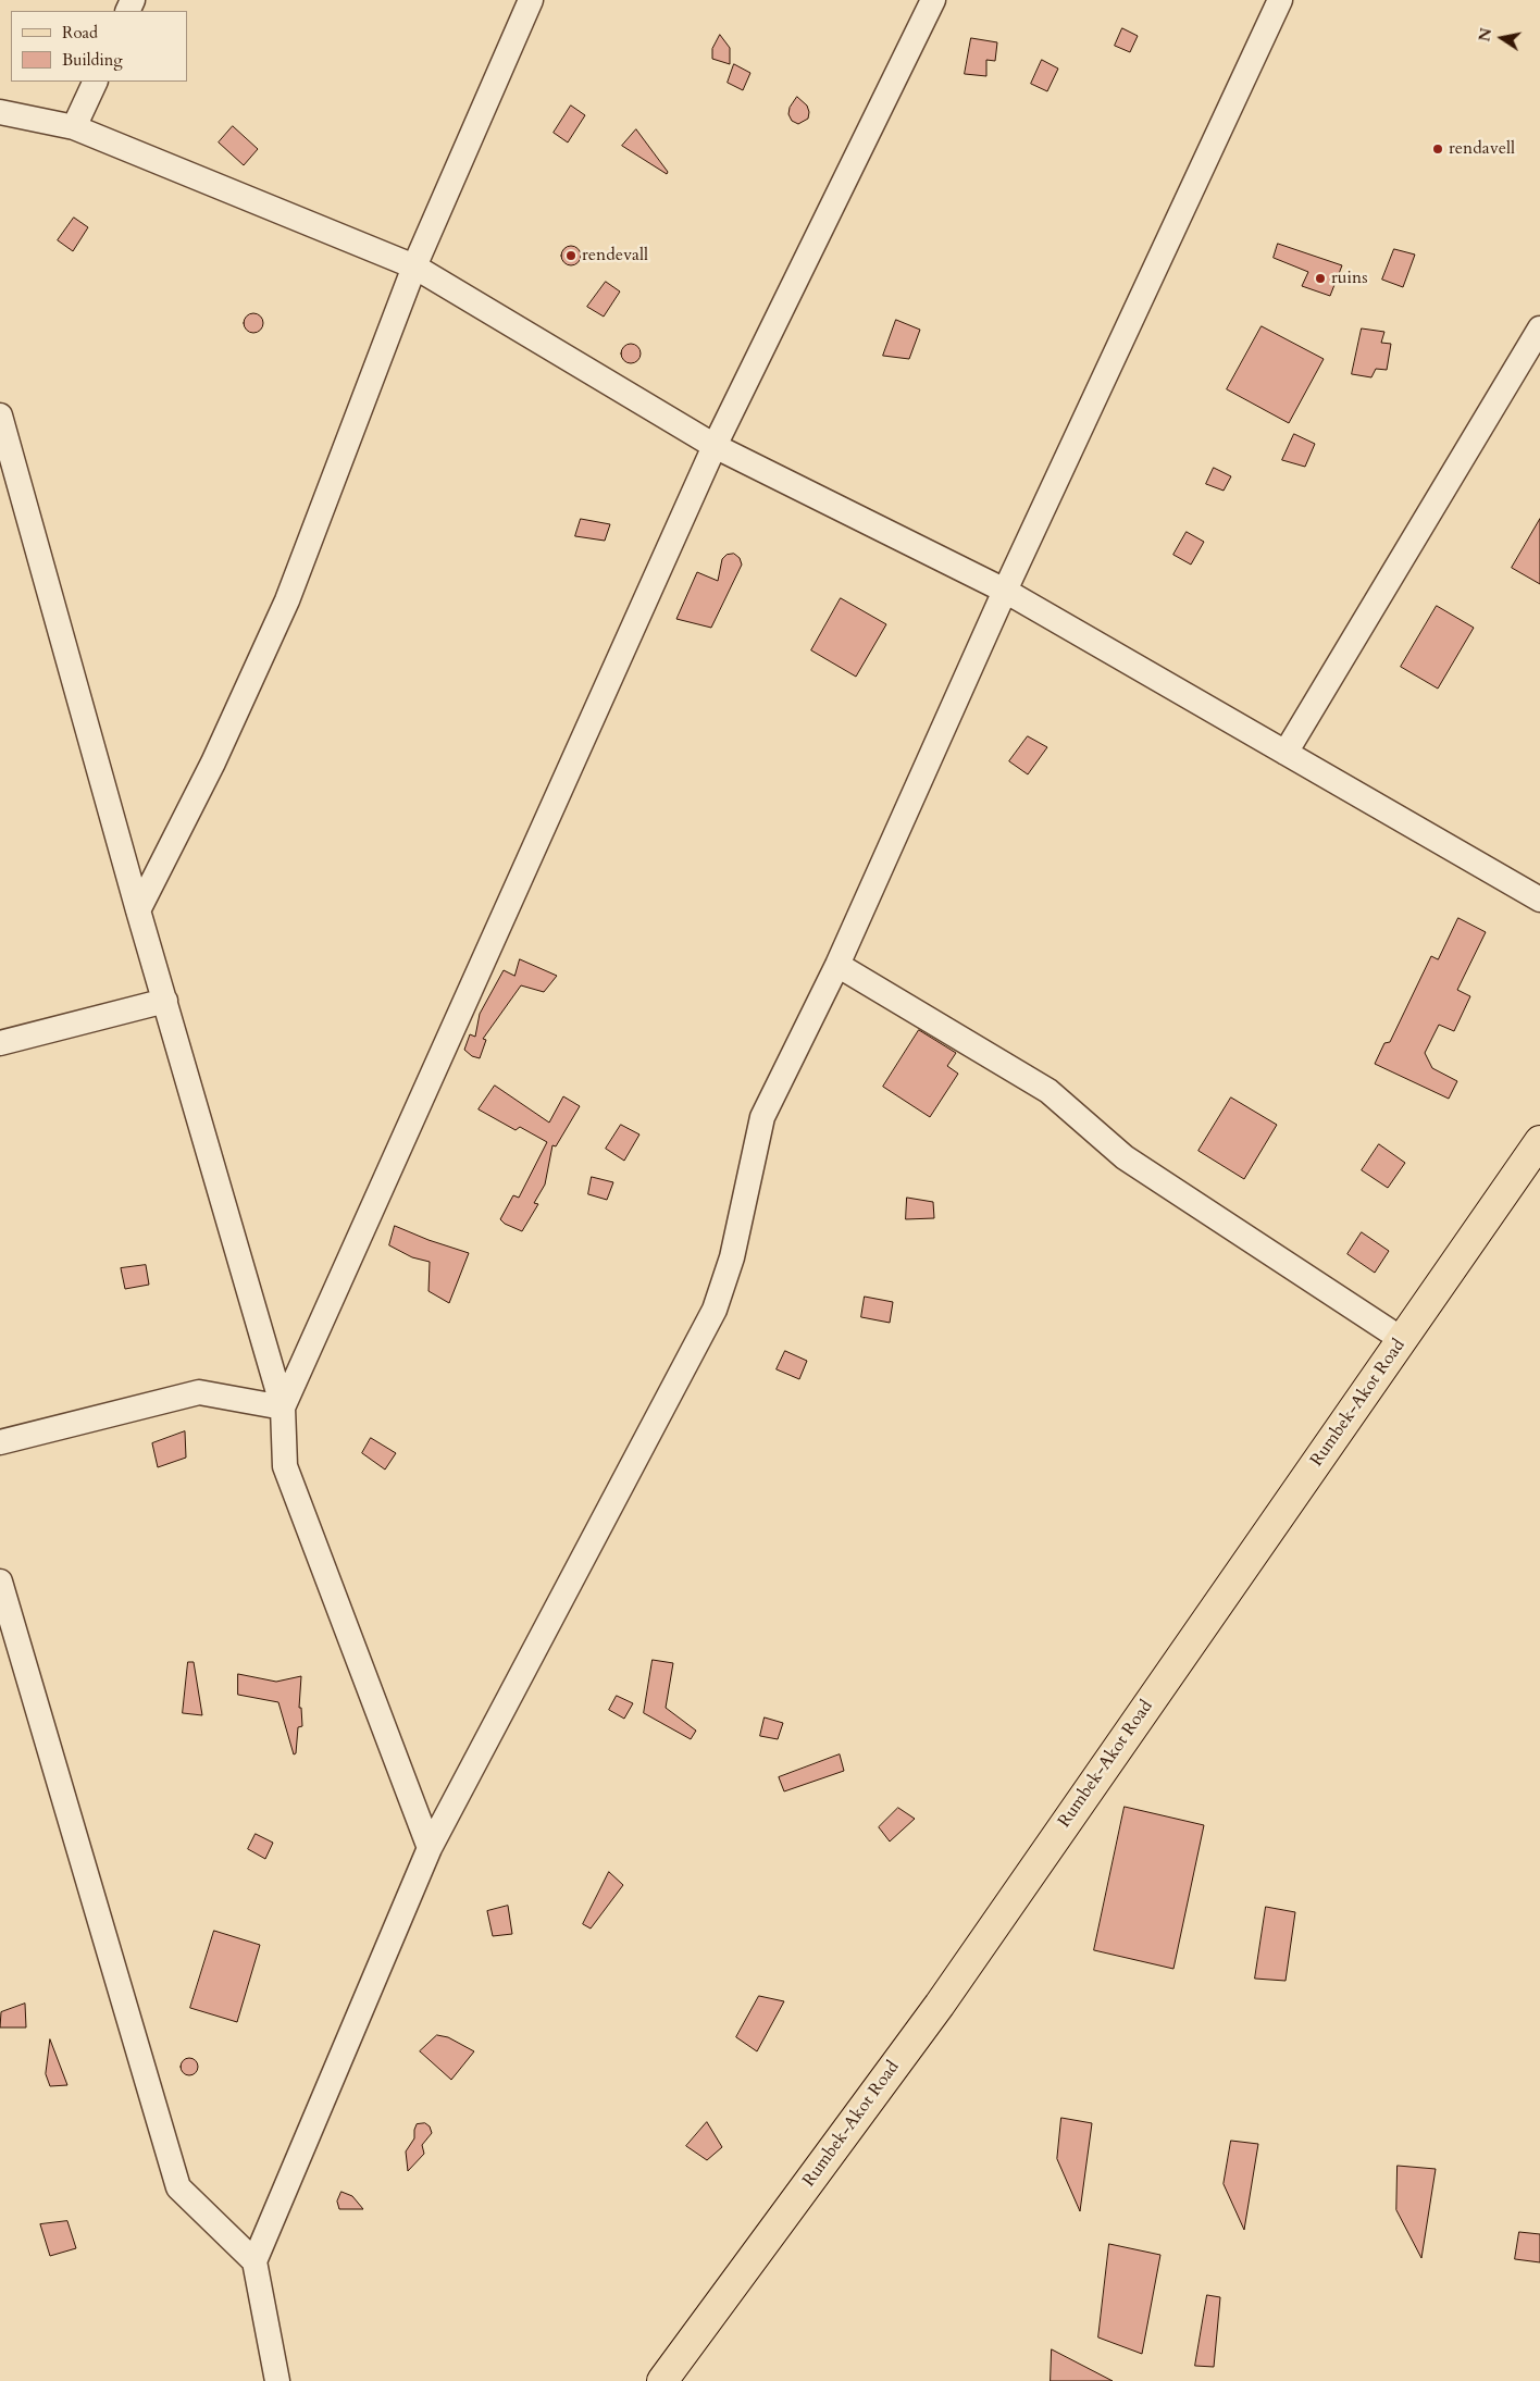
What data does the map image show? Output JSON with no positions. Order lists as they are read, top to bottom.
{
  "streets": {
    "main road": ["Rumbek-Akot Road"]
  },
  "places": ["rendavell", "rendevall", "ruins"],
  "legend": ["Road", "Building"],
  "north": "left"
}
